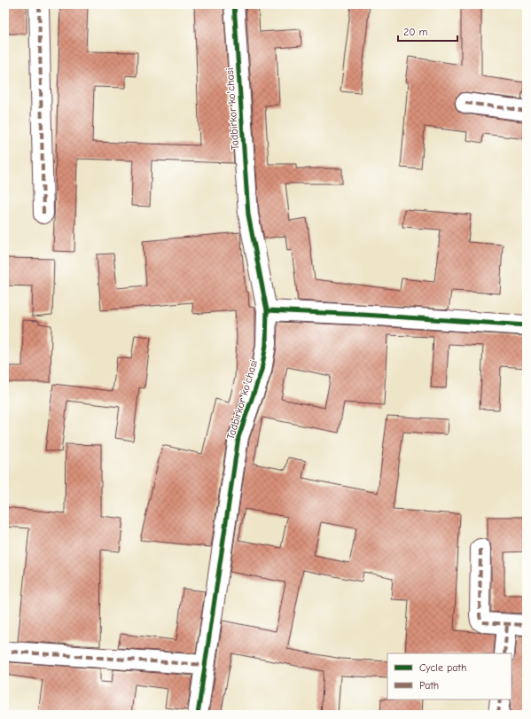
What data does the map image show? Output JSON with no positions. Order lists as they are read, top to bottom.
{
  "streets": {
    "street": ["Tadbirkor koʻchasi"]
  },
  "legend": ["Cycle path", "Path"],
  "scale_bar": "20 m"
}
